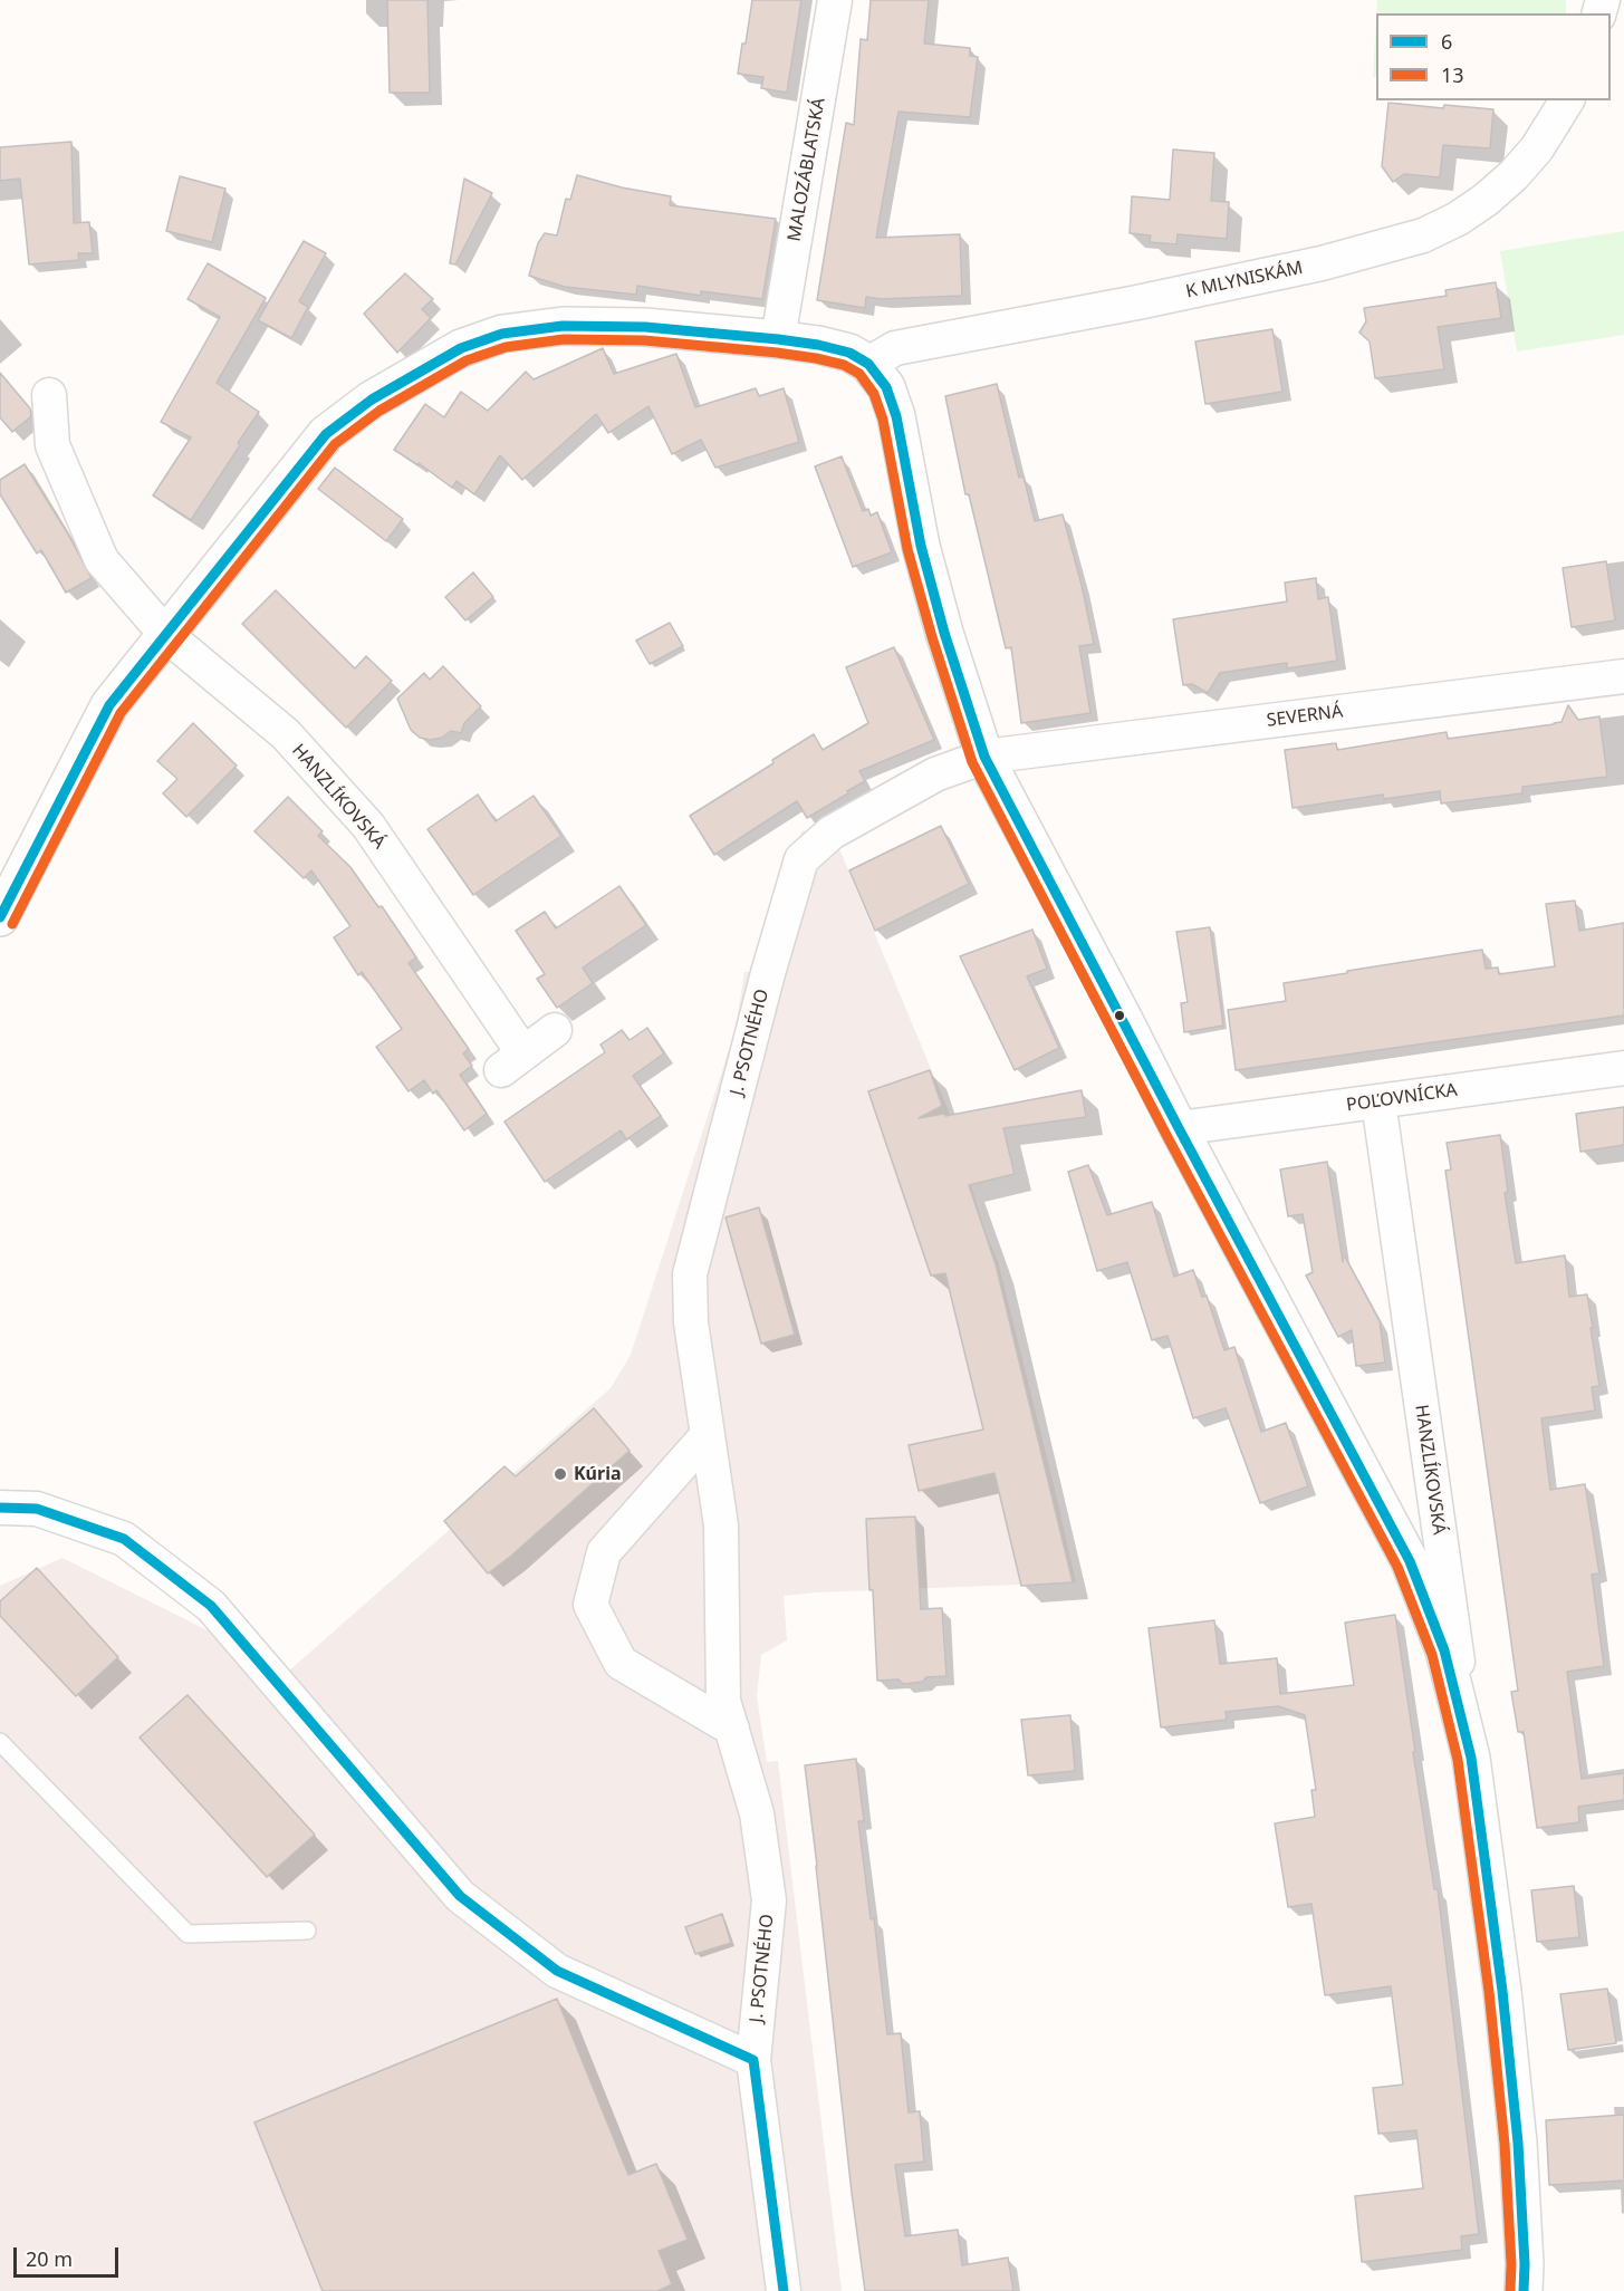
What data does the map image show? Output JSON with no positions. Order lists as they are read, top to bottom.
{
  "streets": {
    "street": [
      "MALOZÁBLATSKÁ",
      "K MLYNISKÁM",
      "SEVERNÁ",
      "HANZLÍKOVSKÁ",
      "J. PSOTNÉHO",
      "POĽOVNÍCKA"
    ]
  },
  "crossings": [
    ["K MLYNISKÁM", "HANZLÍKOVSKÁ"],
    ["SEVERNÁ", "HANZLÍKOVSKÁ"],
    ["SEVERNÁ", "J. PSOTNÉHO"],
    ["HANZLÍKOVSKÁ", "J. PSOTNÉHO"],
    ["HANZLÍKOVSKÁ", "POĽOVNÍCKA"]
  ],
  "places": ["Kúria"],
  "lines": ["transit line 6", "transit line 13"],
  "legend": ["6", "13"],
  "scale_bar": "20 m"
}
